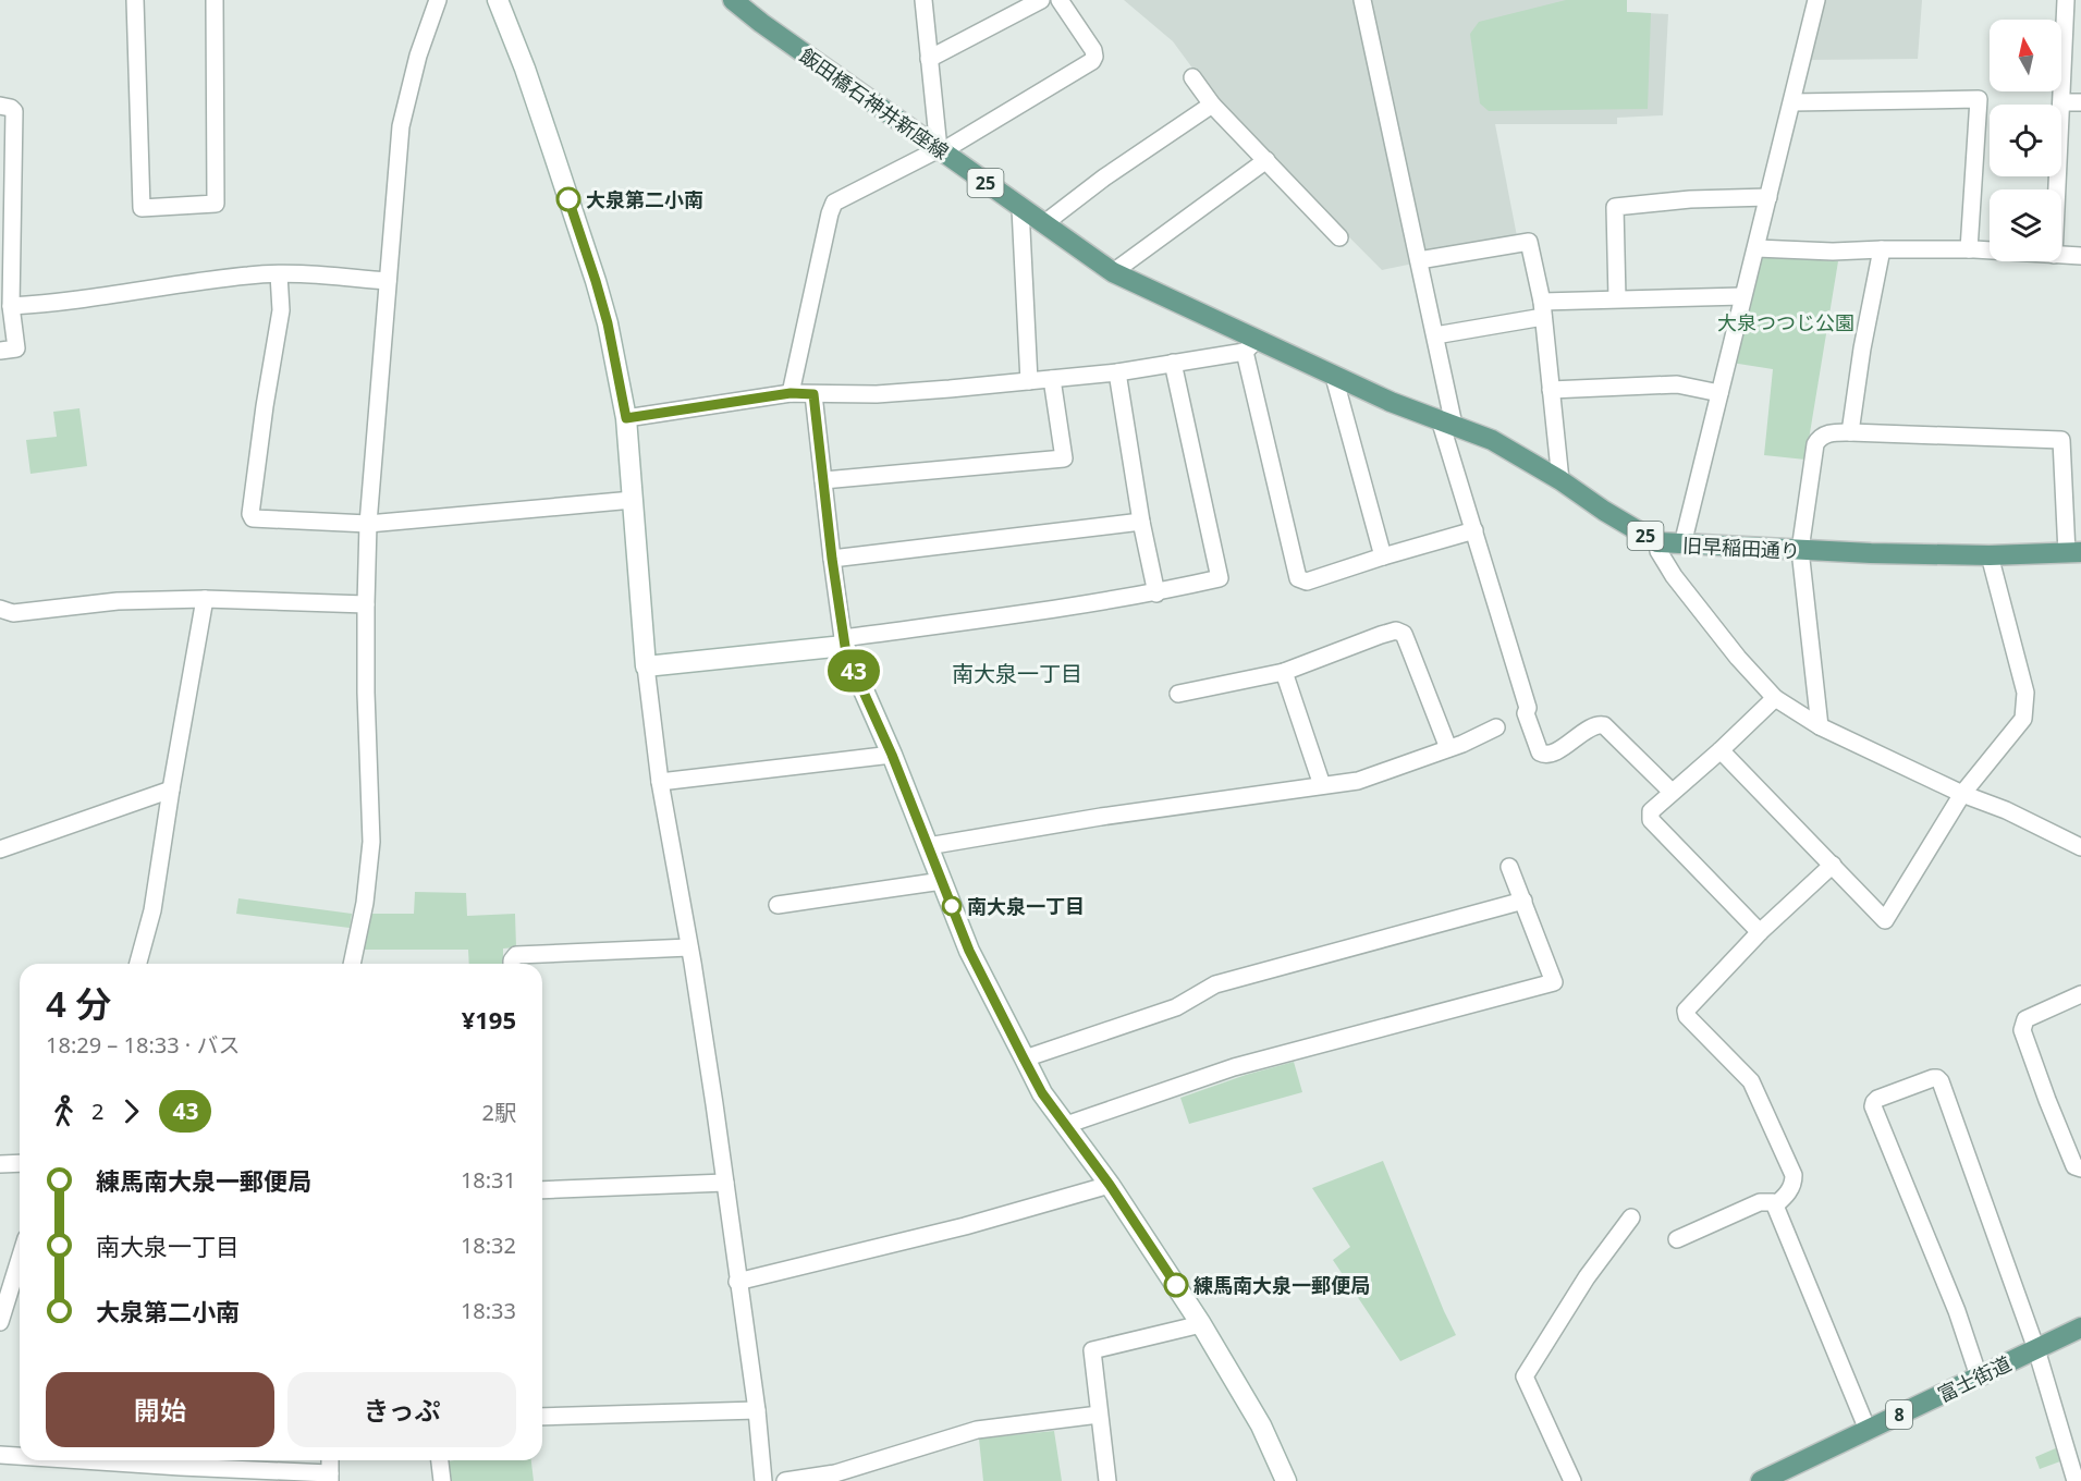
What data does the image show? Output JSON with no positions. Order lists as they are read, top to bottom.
{
  "streets": {
    "main road": [
      "飯田橋石神井新座線",
      "25",
      "旧早稲田通り",
      "富士街道",
      "8"
    ]
  },
  "crossings": [
    ["飯田橋石神井新座線", "旧早稲田通り"]
  ],
  "districts": ["南大泉一丁目"],
  "parks": ["大泉つつじ公園"],
  "places": ["大泉第二小南", "南大泉一丁目", "練馬南大泉一郵便局"],
  "lines": ["bus line 43"],
  "north": "top",
  "page": {
    "on_map": "43",
    "heading": ["4 分", "18:29 – 18:33 · バス", "¥195"],
    "legs": ["2", "43", "2駅"],
    "list": [
      {
        "name": "練馬南大泉一郵便局",
        "value": "18:31"
      },
      {
        "name": "南大泉一丁目",
        "value": "18:32"
      },
      {
        "name": "大泉第二小南",
        "value": "18:33"
      }
    ],
    "buttons": ["開始", "きっぷ"]
  }
}
